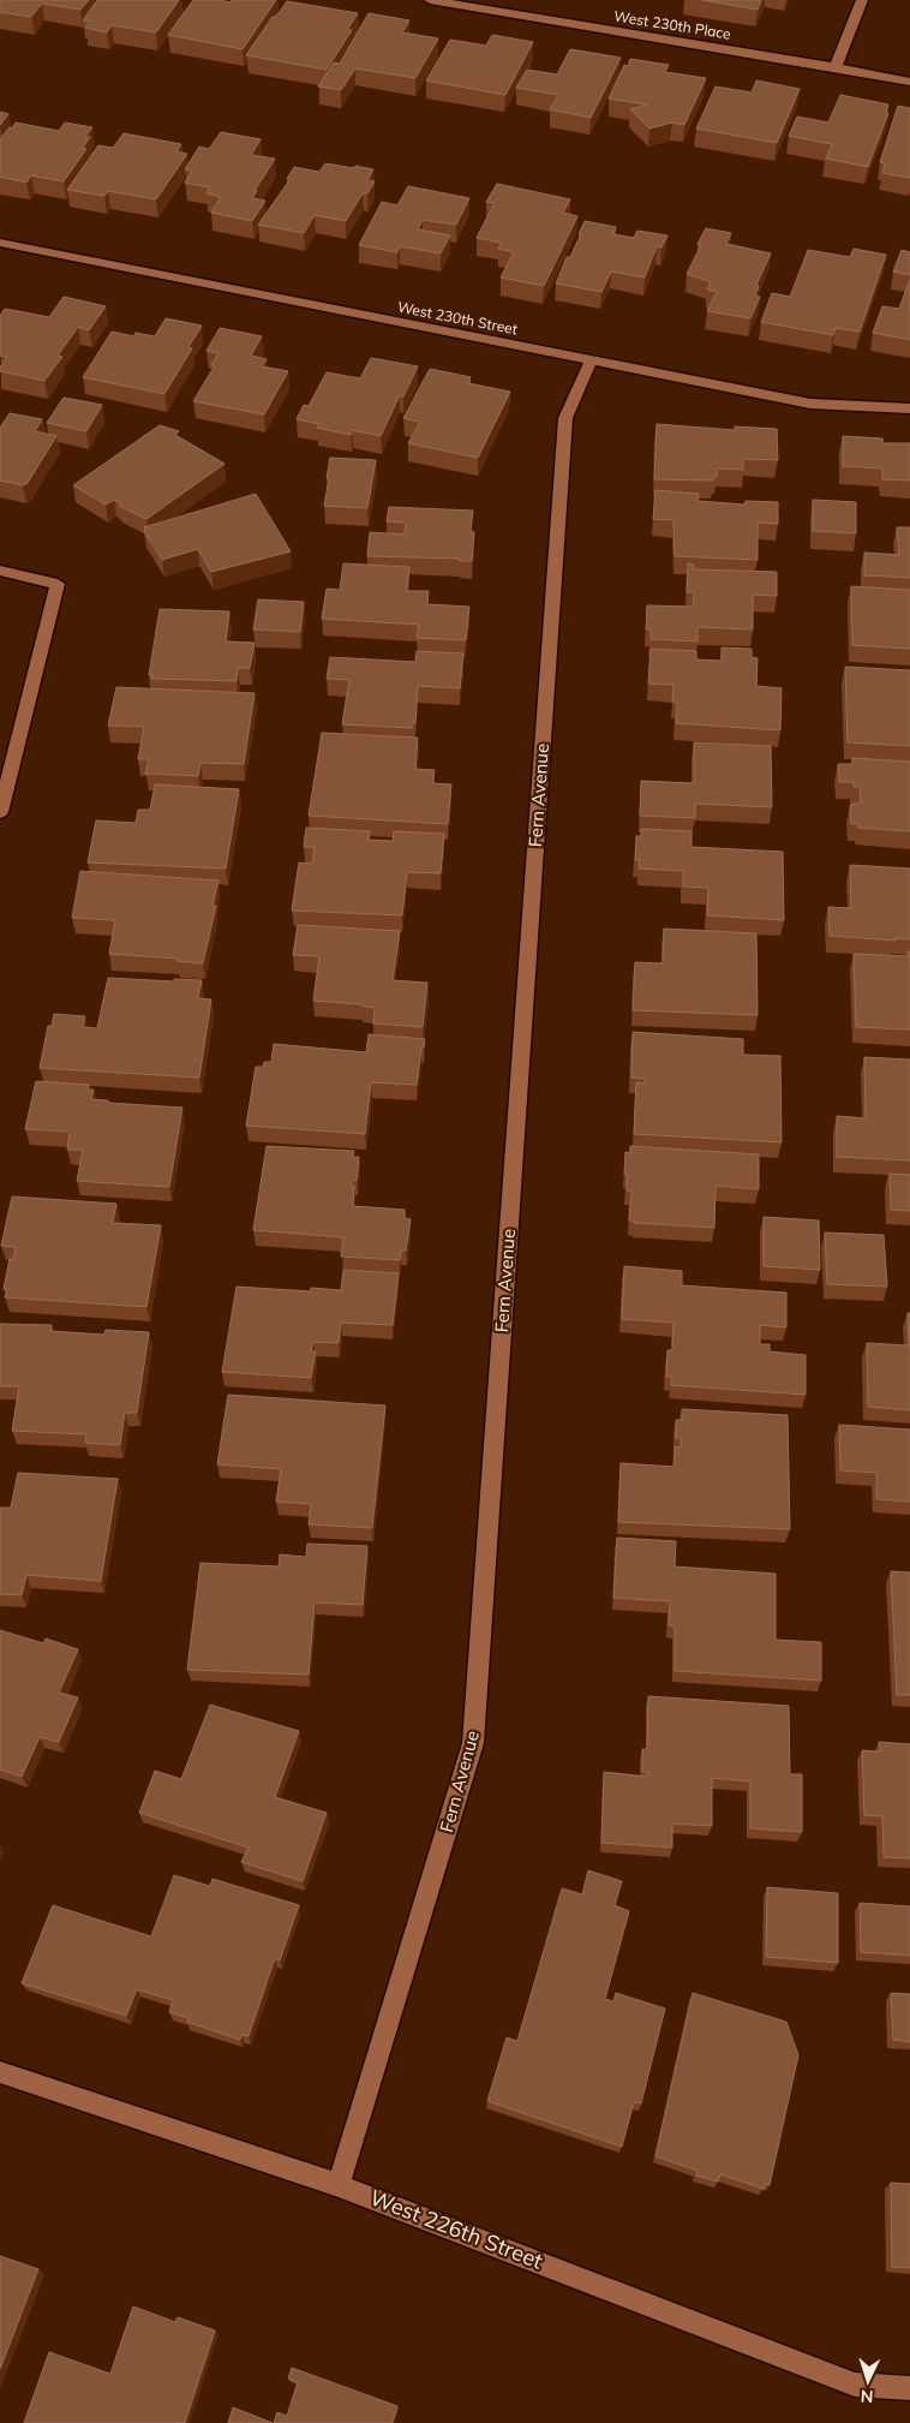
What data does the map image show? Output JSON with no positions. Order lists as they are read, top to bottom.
{
  "streets": {
    "street": [
      "West 230th Place",
      "West 230th Street",
      "Fern Avenue",
      "West 226th Street"
    ]
  },
  "crossings": [
    ["West 230th Street", "Fern Avenue"],
    ["Fern Avenue", "West 226th Street"]
  ],
  "north": "bottom"
}
